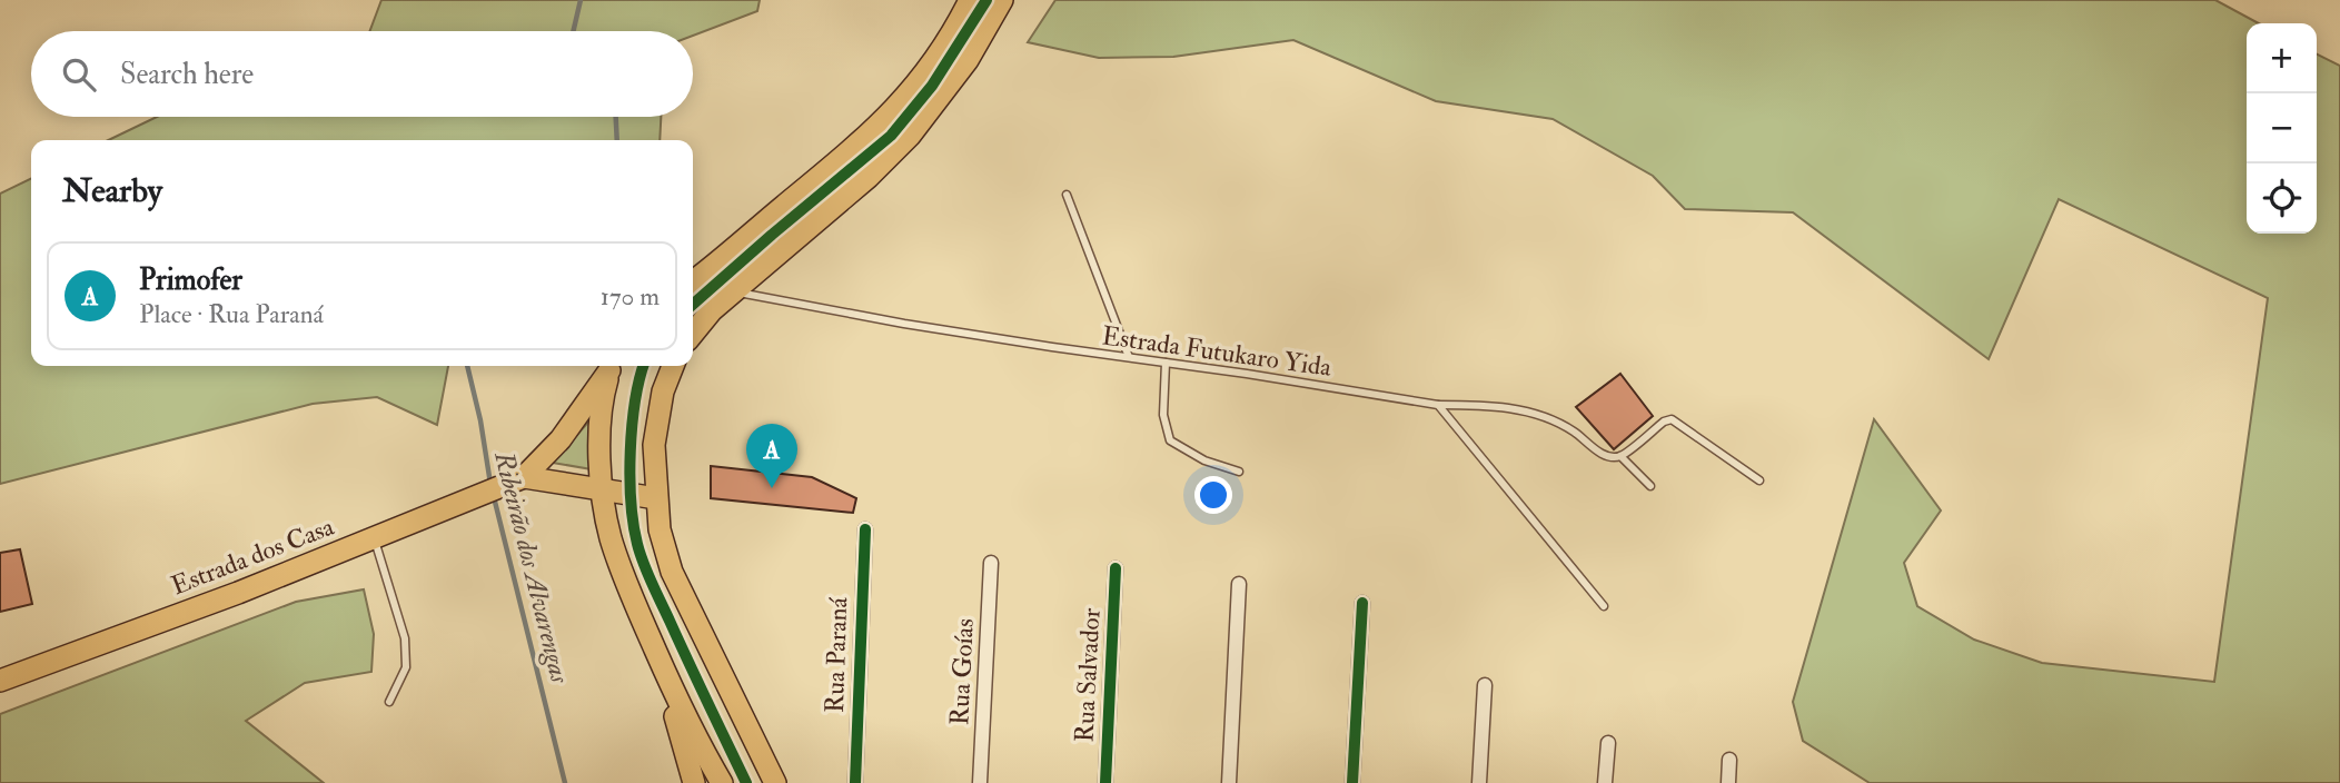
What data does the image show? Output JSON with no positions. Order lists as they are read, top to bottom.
{
  "streets": {
    "main road": ["Estrada dos Casa"],
    "street": ["Rua Paraná", "Rua Goías", "Rua Salvador"],
    "lane": ["Estrada Futukaro Yida"]
  },
  "water": ["Ribeirão dos Alvarengas"],
  "page": {
    "map_buttons": ["+", "−"],
    "search": "Search here",
    "heading": "Nearby",
    "list": [
      {
        "mark": "A",
        "name": "Primofer",
        "note": "Place · Rua Paraná",
        "value": "170 m"
      }
    ],
    "pins": "A"
  }
}
